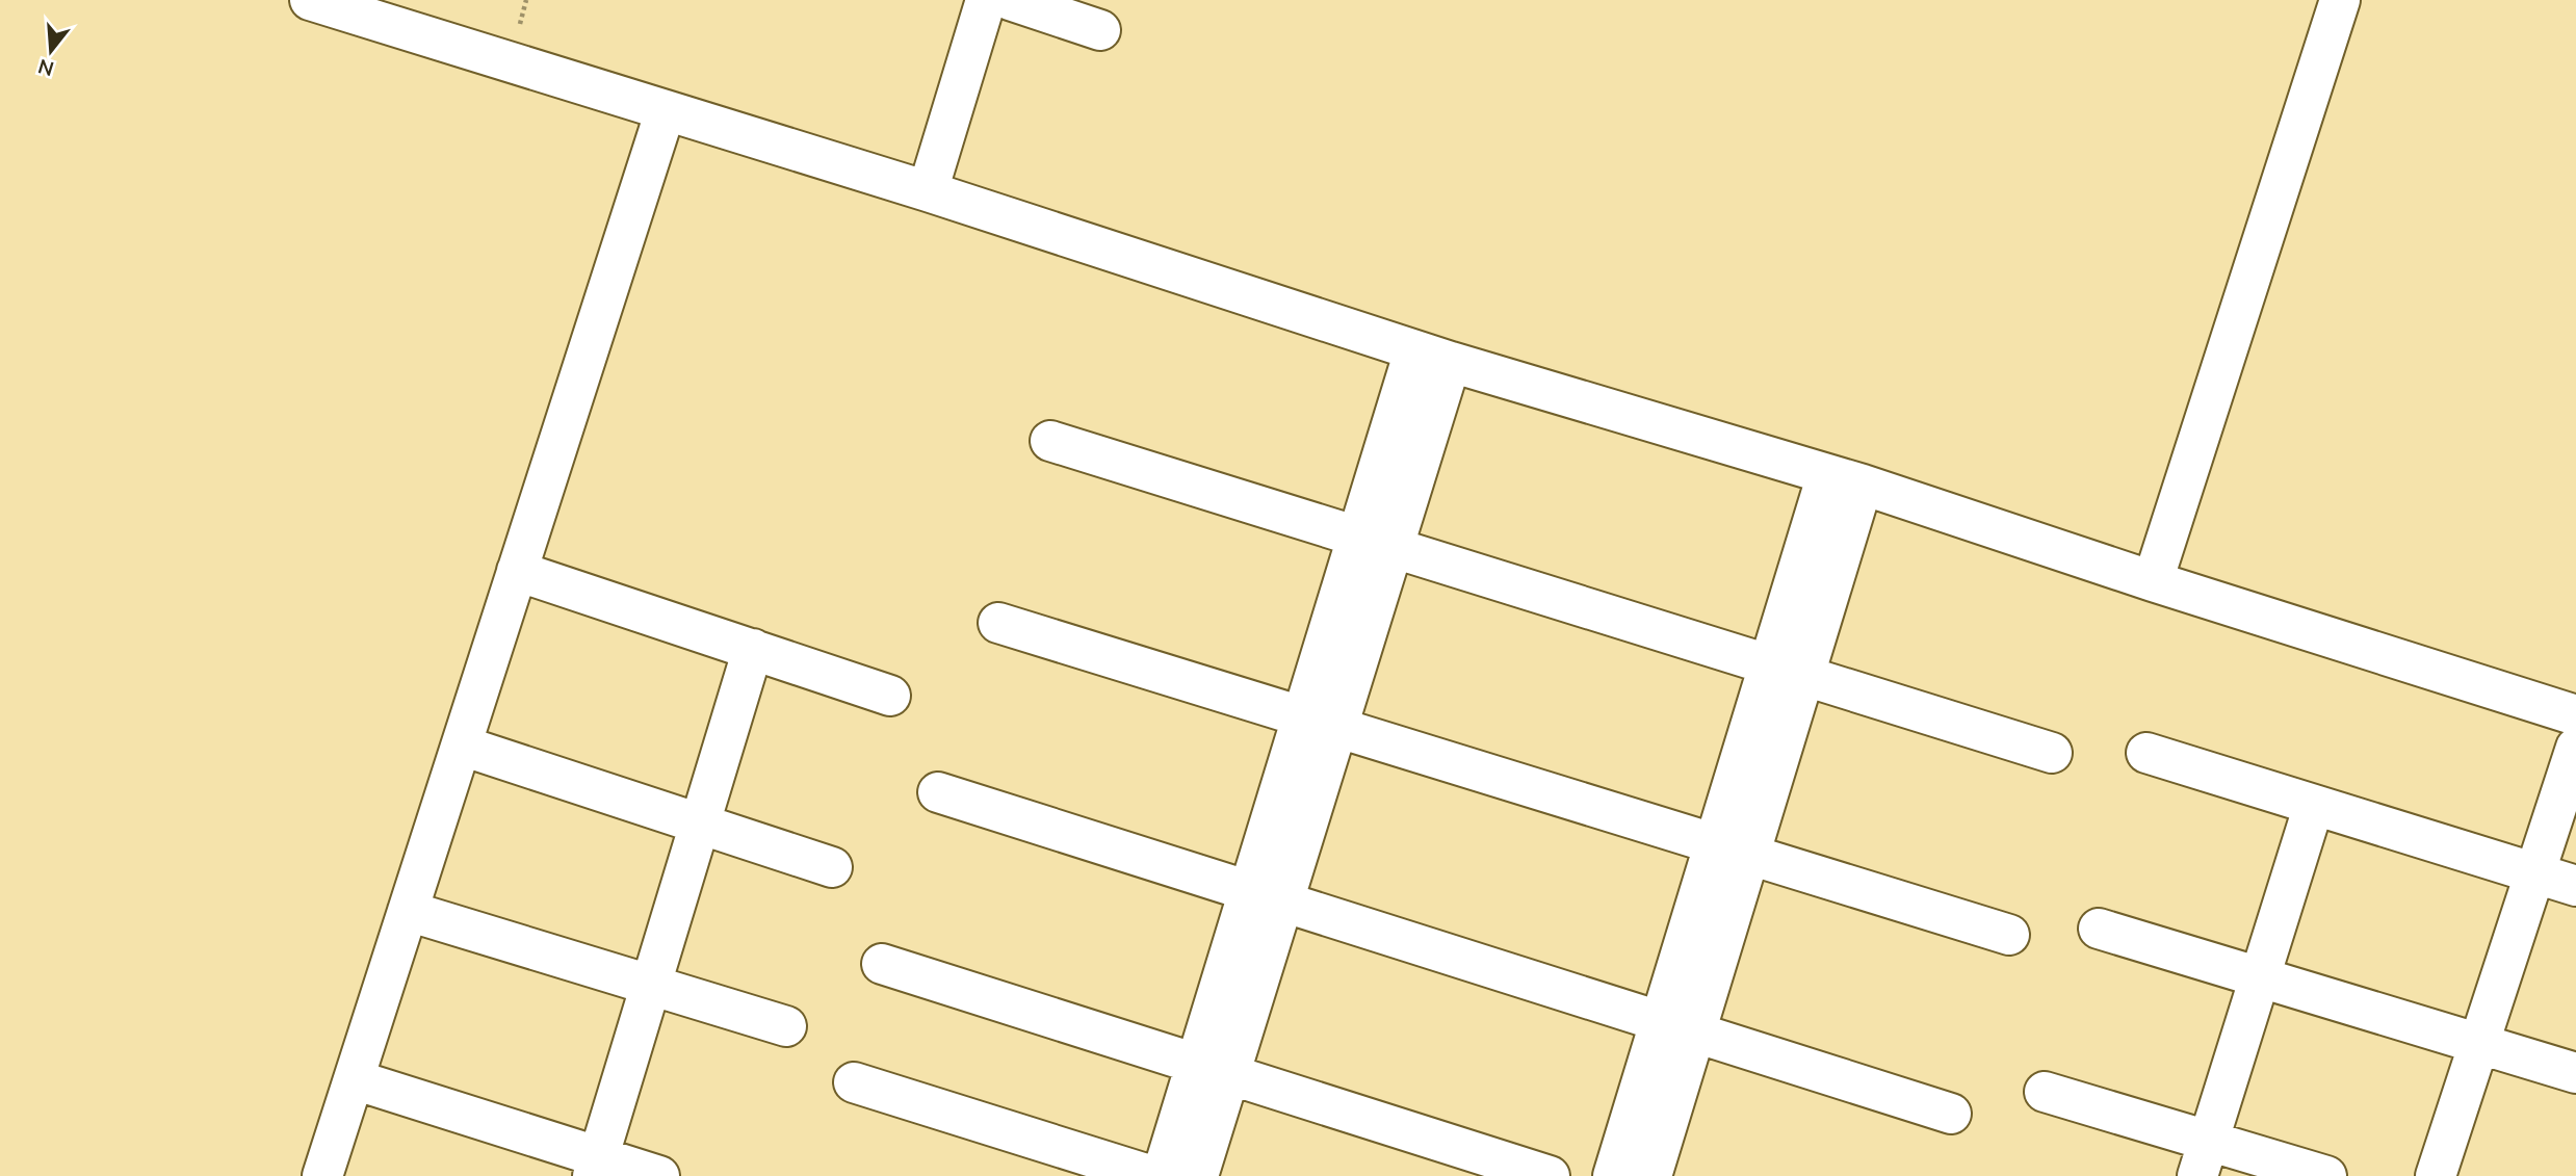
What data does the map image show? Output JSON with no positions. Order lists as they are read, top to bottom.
{
  "north": "bottom"
}
